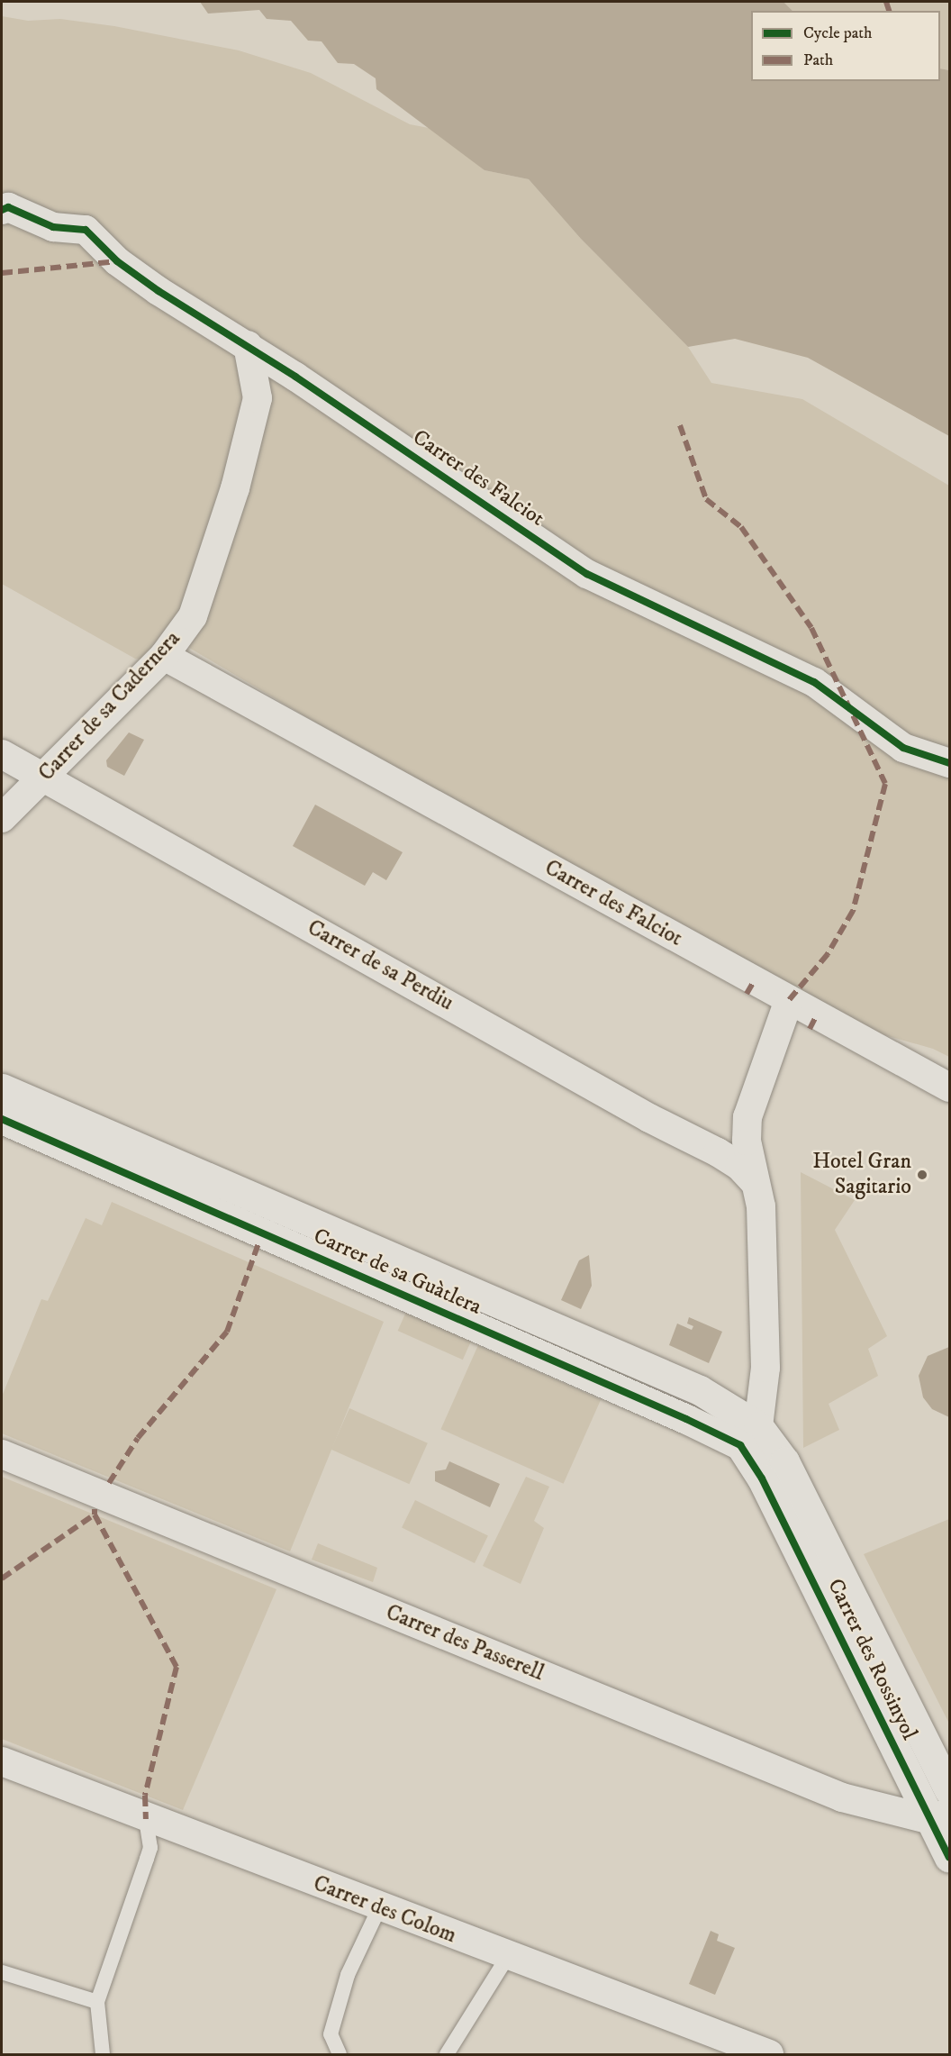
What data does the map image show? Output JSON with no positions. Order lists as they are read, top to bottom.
{
  "streets": {
    "street": [
      "Carrer des Falciot",
      "Carrer de sa Cadernera",
      "Carrer de sa Perdiu",
      "Carrer de sa Guàtlera",
      "Carrer des Passerell",
      "Carrer des Rossinyol",
      "Carrer des Colom"
    ]
  },
  "crossings": [
    ["Carrer des Falciot", "Carrer de sa Cadernera"],
    ["Carrer de sa Cadernera", "Carrer de sa Perdiu"],
    ["Carrer de sa Guàtlera", "Carrer des Rossinyol"],
    ["Carrer des Passerell", "Carrer des Rossinyol"]
  ],
  "places": ["Hotel Gran Sagitario"],
  "legend": ["Cycle path", "Path"]
}
